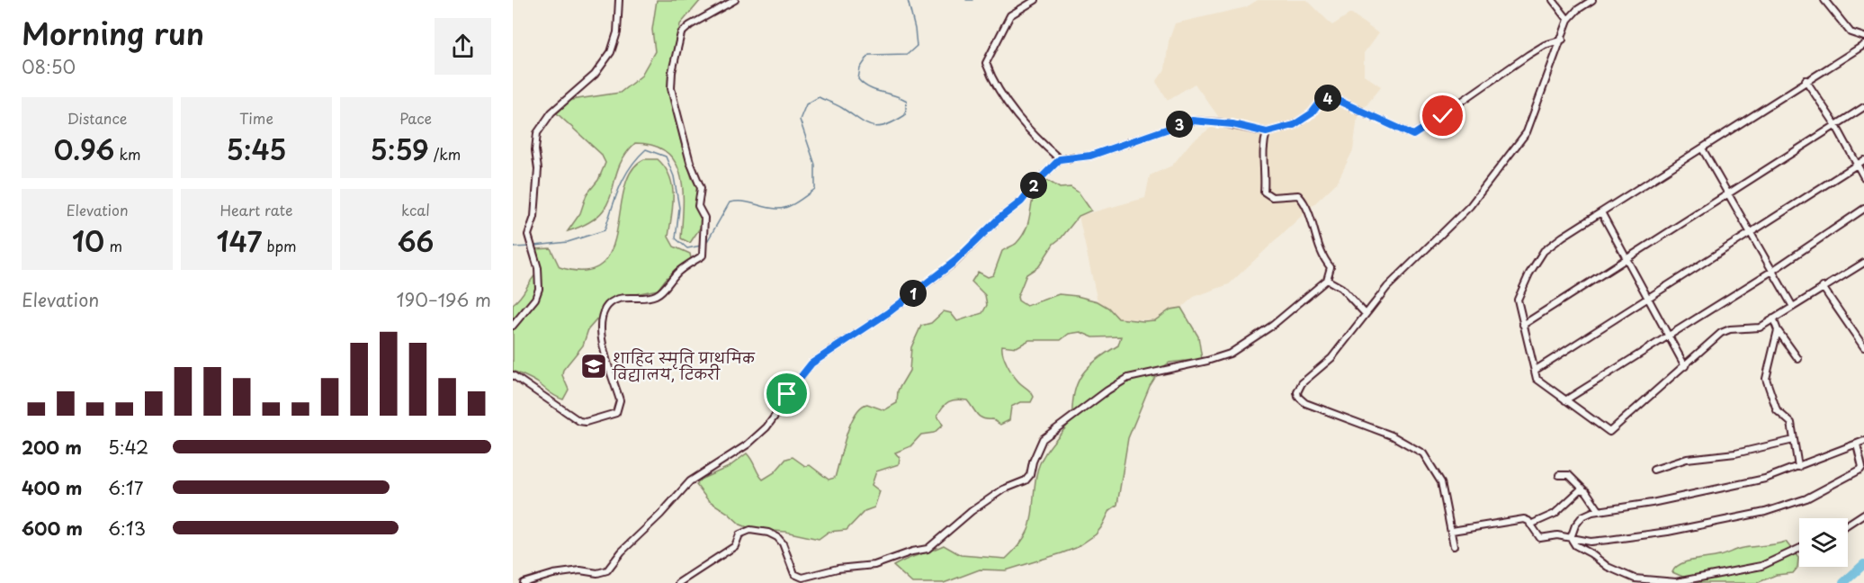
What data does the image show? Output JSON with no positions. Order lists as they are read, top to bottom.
{
  "places": {
    "school or university": ["शाहिद स्मृति प्राथमिक विद्यालय, टिकरी"]
  },
  "page": {
    "heading": ["Morning run", "08:50"],
    "pins": [
      "4",
      "3",
      "2",
      "1"
    ],
    "stats": [
      ["Distance", "0.96 km"],
      ["Time", "5:45"],
      ["Pace", "5:59 /km"],
      ["Elevation", "10 m"],
      ["Heart rate", "147 bpm"],
      ["kcal", "66"]
    ],
    "chart": ["Elevation", "190–196 m"],
    "list": [
      {
        "name": "200 m",
        "note": "5:42"
      },
      {
        "name": "400 m",
        "note": "6:17"
      },
      {
        "name": "600 m",
        "note": "6:13"
      }
    ]
  }
}
